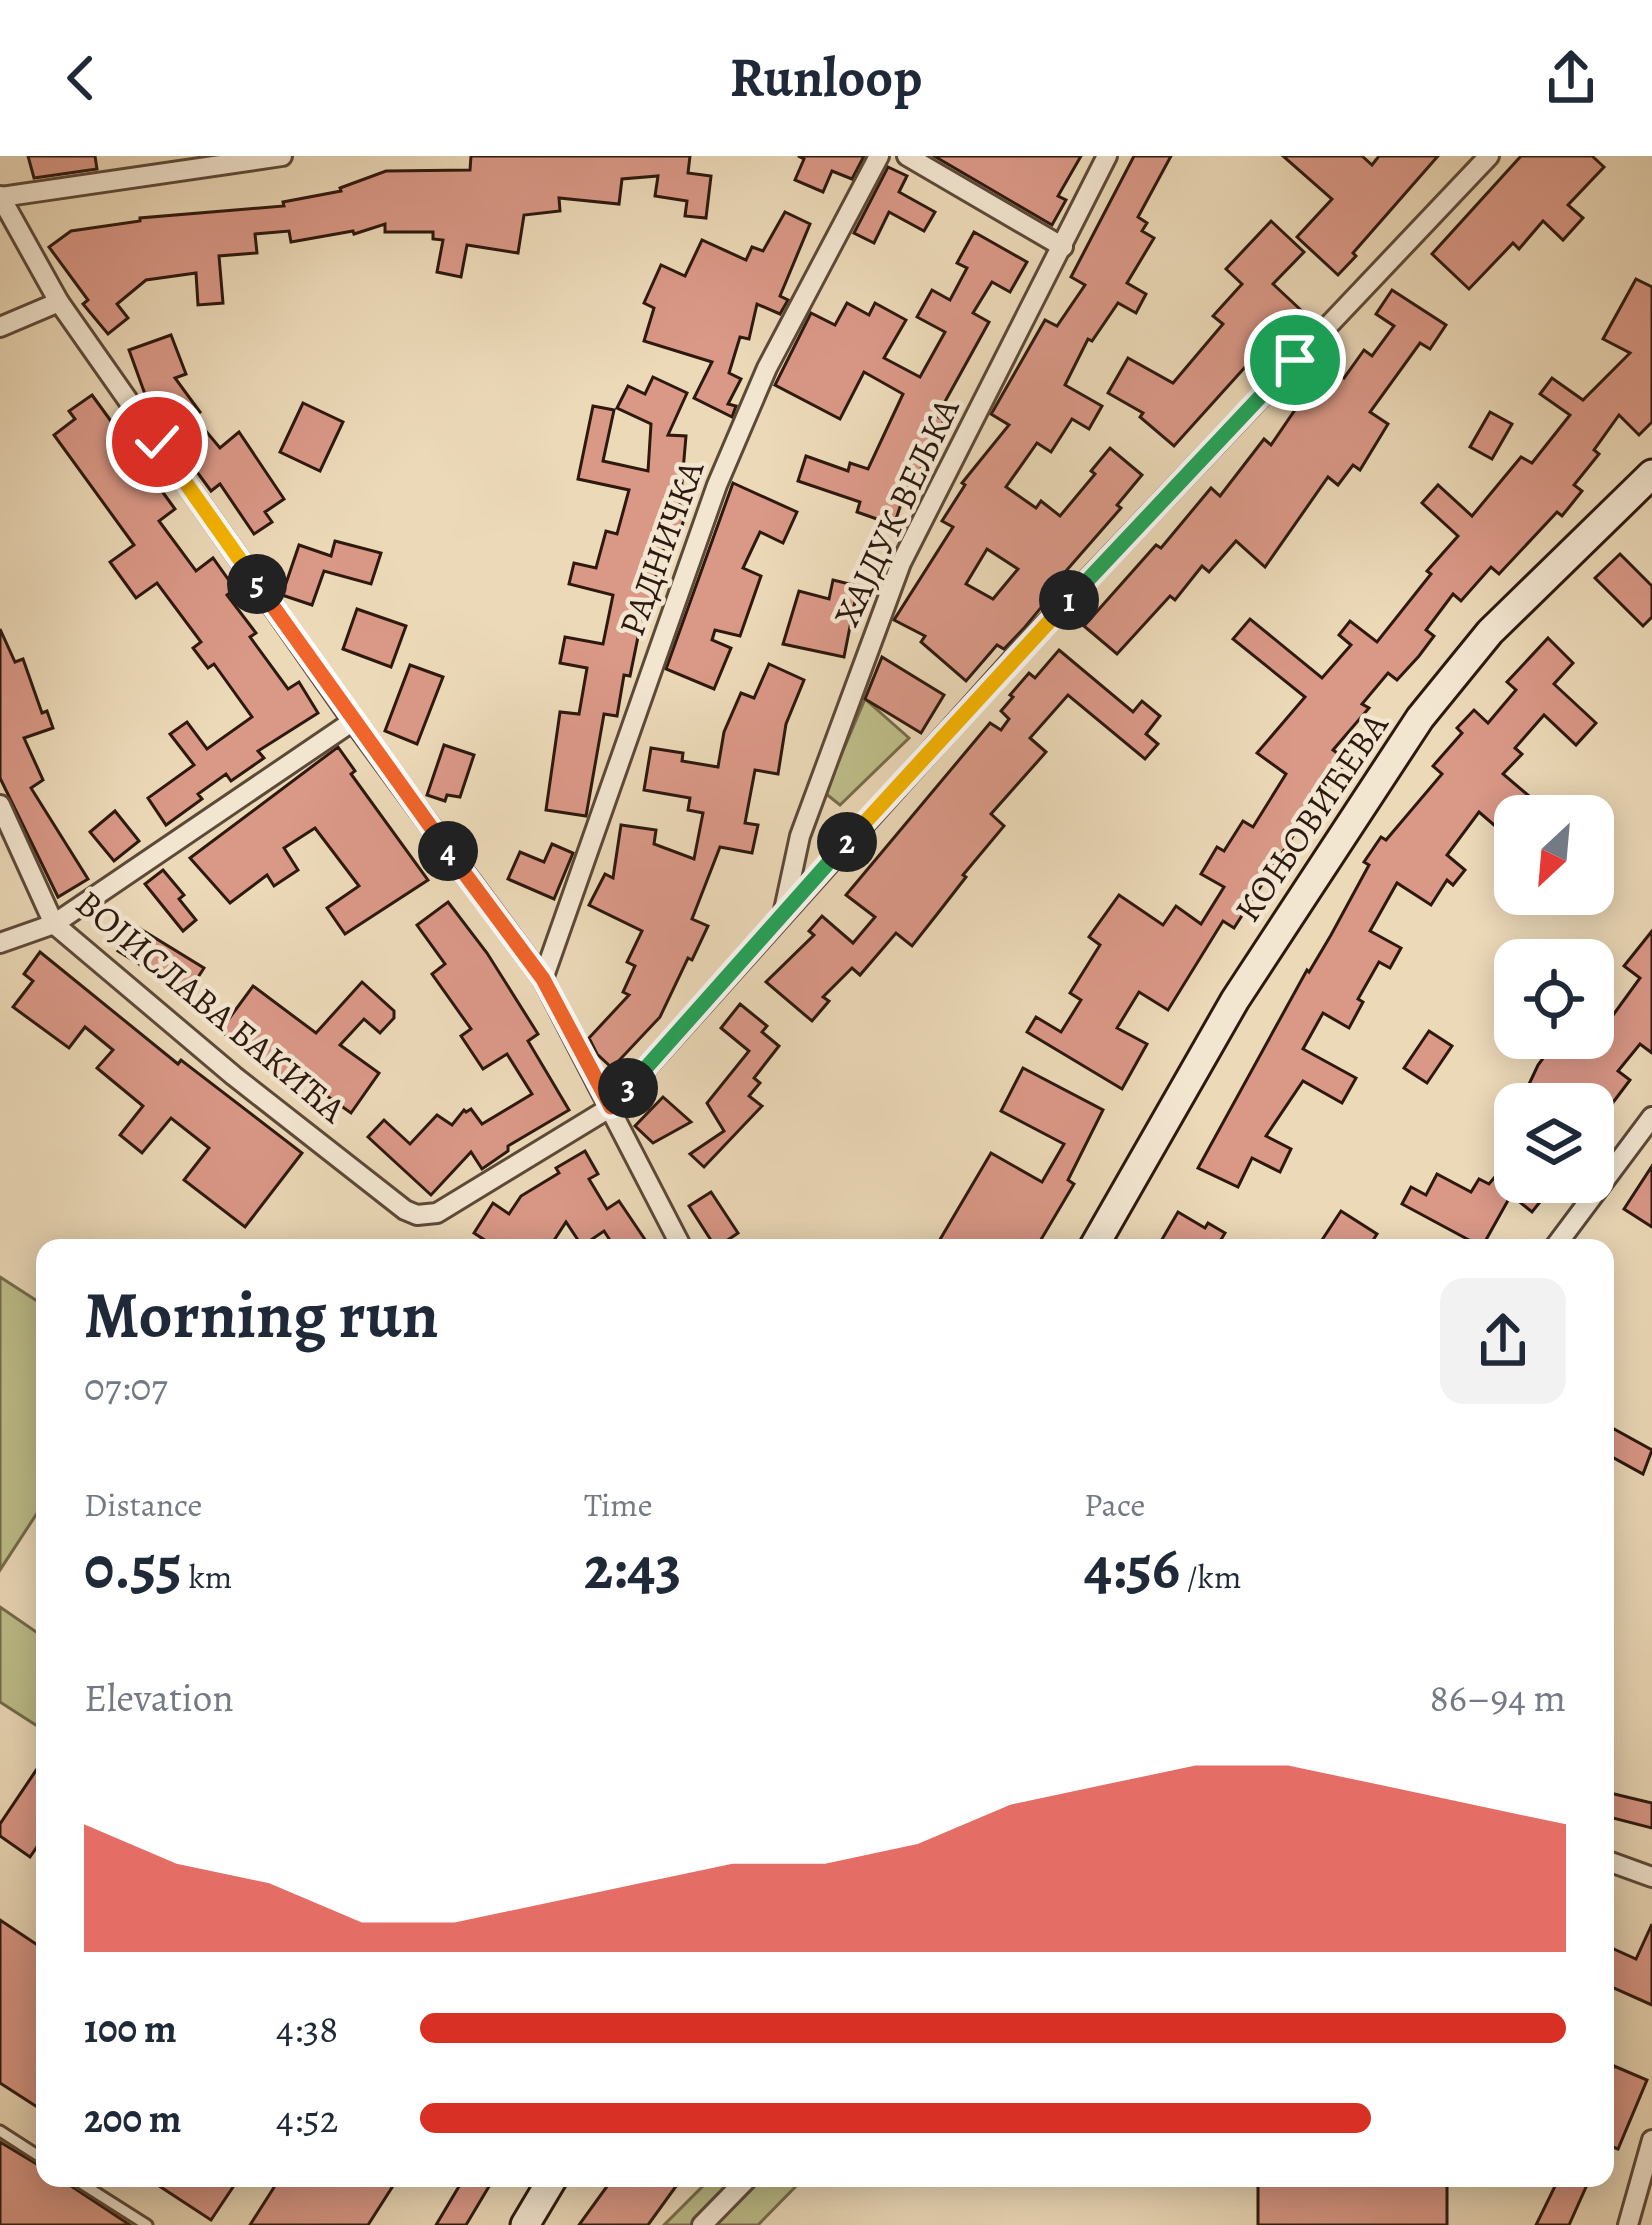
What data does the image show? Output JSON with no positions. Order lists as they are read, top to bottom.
{
  "streets": {
    "main road": ["КОЊОВИЋЕВА"],
    "street": ["ХАЈДУК ВЕЉКА", "РАДНИЧКА", "ВОЈИСЛАВА БАКИЋА"]
  },
  "north": "bottom left",
  "page": {
    "header": "Runloop",
    "pins": [
      "5",
      "1",
      "2",
      "4",
      "3"
    ],
    "heading": ["Morning run", "07:07"],
    "stats": [
      ["Distance", "0.55 km"],
      ["Time", "2:43"],
      ["Pace", "4:56 /km"]
    ],
    "chart": ["Elevation", "86–94 m"],
    "list": [
      {
        "name": "100 m",
        "note": "4:38"
      },
      {
        "name": "200 m",
        "note": "4:52"
      }
    ]
  }
}
